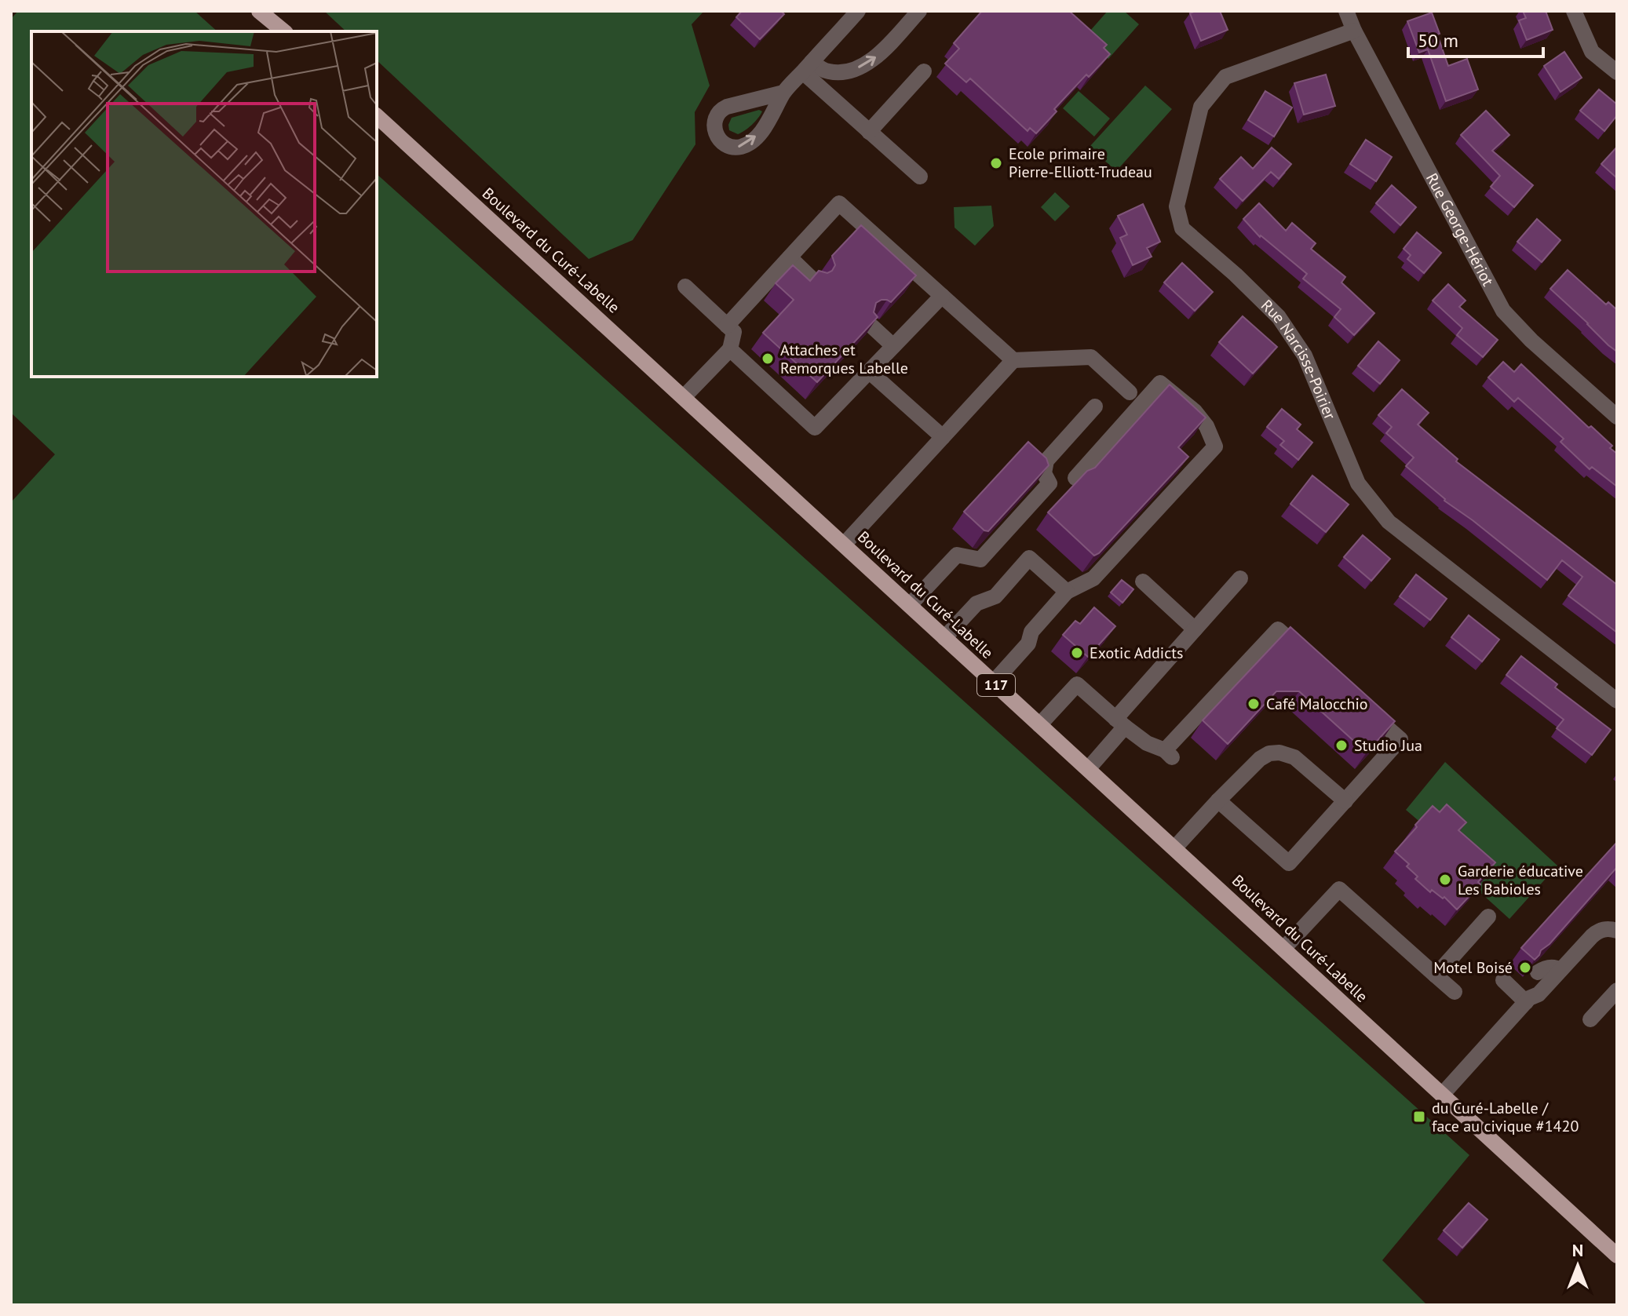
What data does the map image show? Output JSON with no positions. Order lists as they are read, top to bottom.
{
  "streets": {
    "main road": ["Boulevard du Curé-Labelle", "117"],
    "street": ["Rue George-Hériot", "Rue Narcisse-Poirier"]
  },
  "crossings": [
    ["Rue George-Hériot", "Rue Narcisse-Poirier"]
  ],
  "places": {
    "other": [
      "Ecole primaire Pierre-Elliott-Trudeau",
      "Attaches et Remorques Labelle",
      "Exotic Addicts",
      "Café Malocchio",
      "Studio Jua",
      "Garderie éducative Les Babioles",
      "Motel Boisé"
    ],
    "transit": ["du Curé-Labelle / face au civique #1420"]
  },
  "scale_bar": "50 m",
  "north": "top"
}
